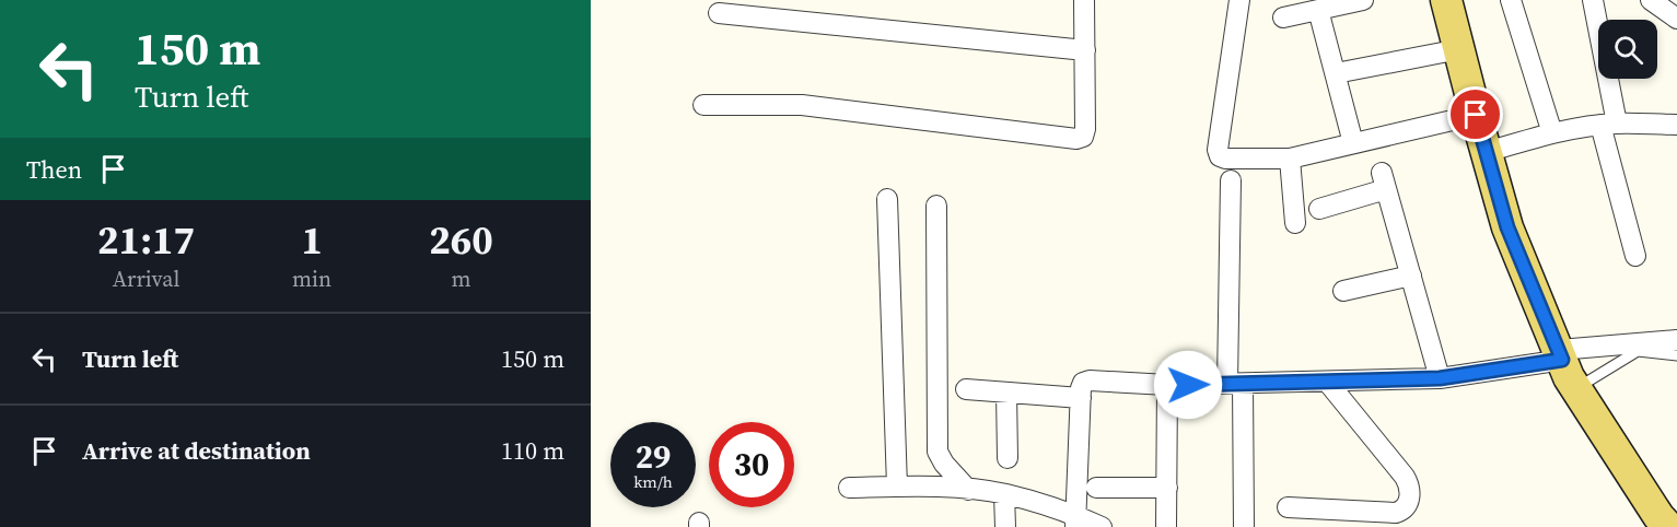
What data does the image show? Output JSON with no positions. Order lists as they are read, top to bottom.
{
  "page": {
    "turn": ["150 m", "Turn left"],
    "then": "Then",
    "eta": [
      "21:17",
      "Arrival",
      "1",
      "min",
      "260",
      "m"
    ],
    "list": [
      {
        "name": "Turn left",
        "value": "150 m"
      },
      {
        "name": "Arrive at destination",
        "value": "110 m"
      }
    ],
    "speed": "29 km/h",
    "limit": "30"
  }
}
